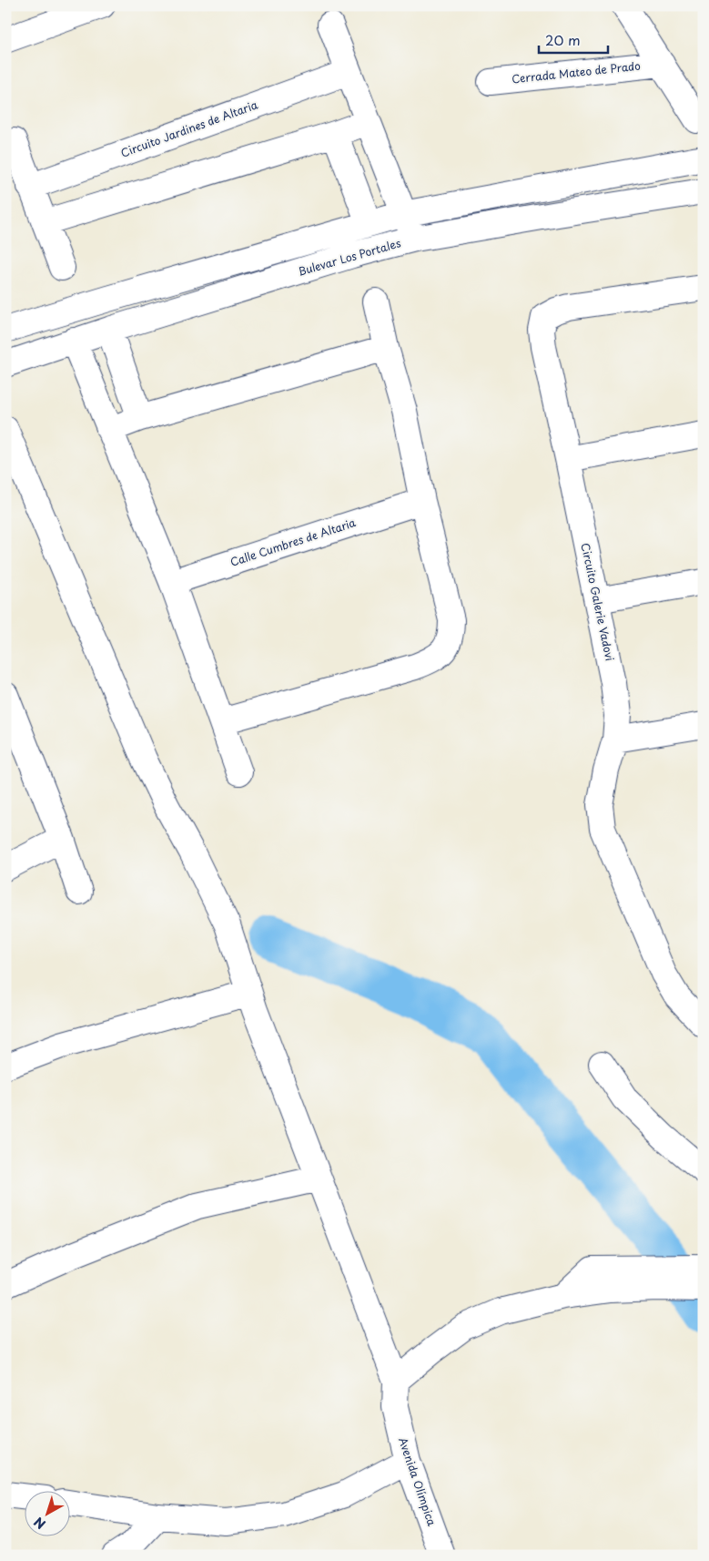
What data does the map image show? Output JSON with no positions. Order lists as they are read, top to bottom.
{
  "streets": {
    "street": [
      "Cerrada Mateo de Prado",
      "Circuito Jardines de Altaria",
      "Bulevar Los Portales",
      "Calle Cumbres de Altaria",
      "Circuito Galerie Vadovi",
      "Avenida Olímpica"
    ]
  },
  "scale_bar": "20 m",
  "north": "bottom left"
}
